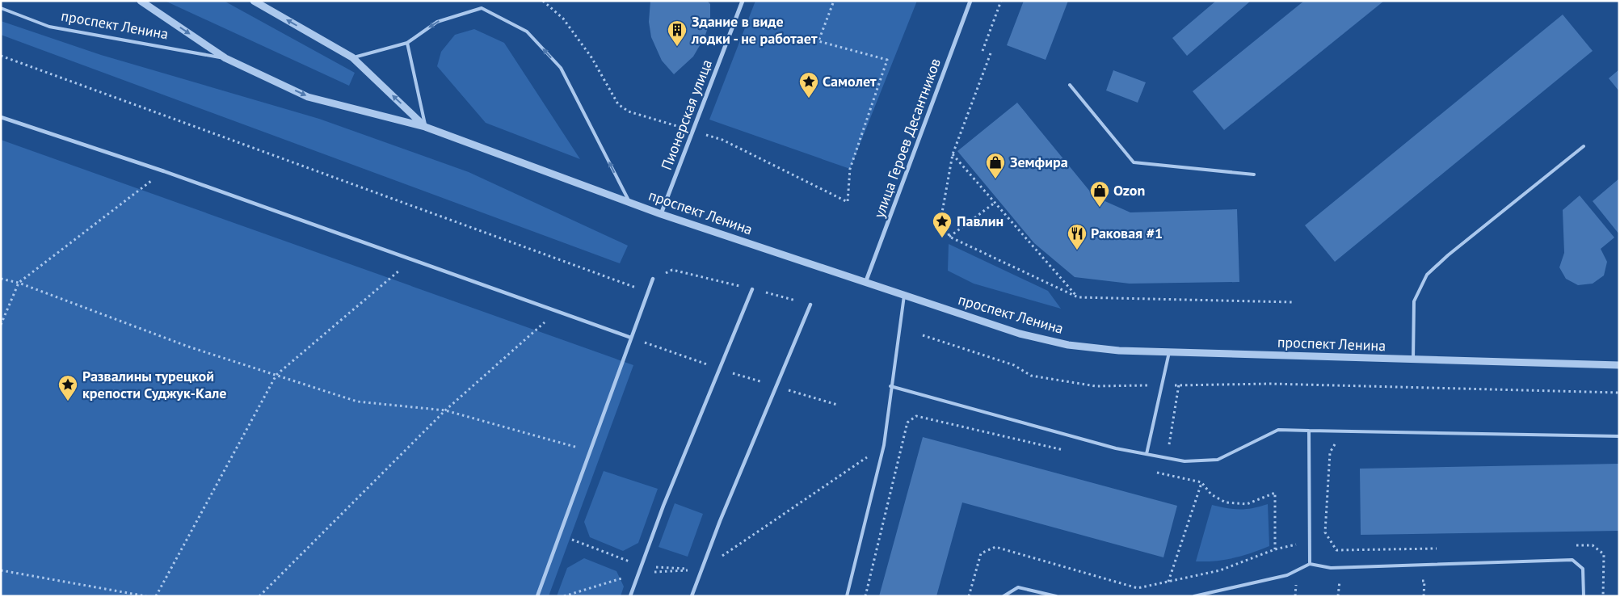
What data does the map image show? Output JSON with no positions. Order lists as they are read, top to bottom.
{
  "streets": {
    "street": ["проспект Ленина", "Пионерская улица", "улица Героев Десантников"]
  },
  "crossings": [
    ["проспект Ленина", "Пионерская улица"],
    ["проспект Ленина", "улица Героев Десантников"]
  ],
  "places": {
    "building": ["Здание в виде лодки - не работает"],
    "place": ["Самолет", "Павлин", "Развалины турецкой крепости Суджук-Кале"],
    "shop": ["Земфира", "Ozon"],
    "restaurant": ["Раковая #1"]
  }
}
